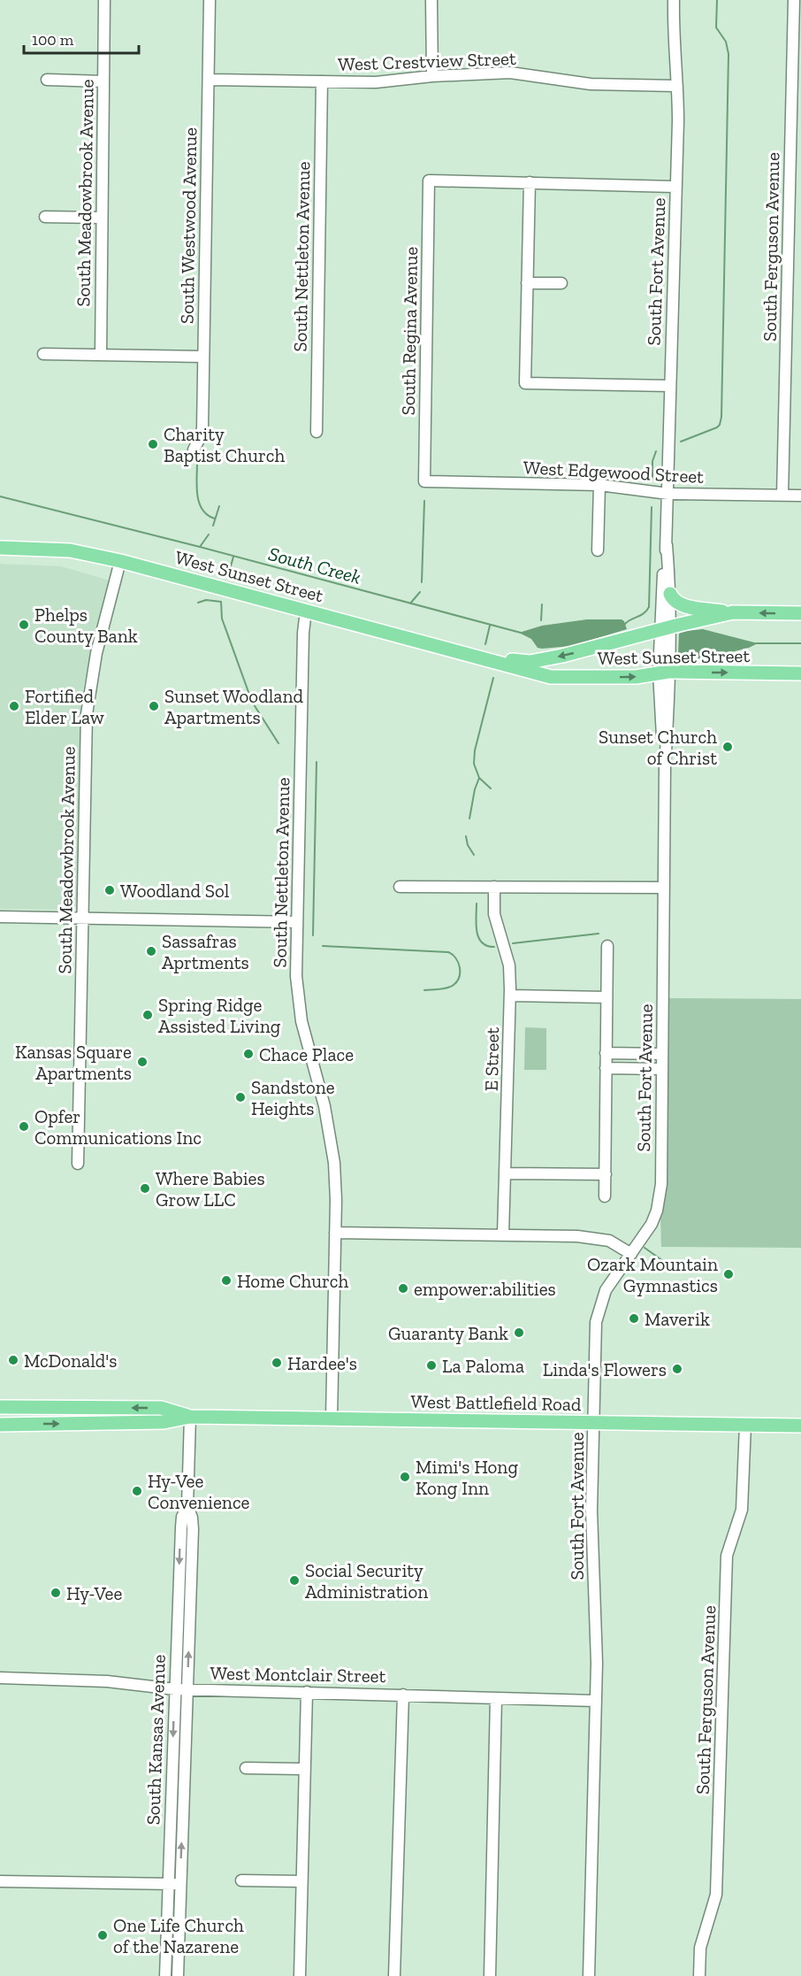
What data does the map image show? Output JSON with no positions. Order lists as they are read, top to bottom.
{
  "streets": {
    "main road": ["West Sunset Street", "West Battlefield Road"],
    "street": [
      "West Crestview Street",
      "South Meadowbrook Avenue",
      "South Westwood Avenue",
      "South Ferguson Avenue",
      "South Nettleton Avenue",
      "South Fort Avenue",
      "South Regina Avenue",
      "West Edgewood Street",
      "E Street",
      "West Montclair Street",
      "South Kansas Avenue"
    ]
  },
  "crossings": [
    ["West Crestview Street", "South Westwood Avenue"],
    ["West Crestview Street", "South Nettleton Avenue"],
    ["West Crestview Street", "South Fort Avenue"],
    ["South Meadowbrook Avenue", "West Sunset Street"],
    ["South Ferguson Avenue", "West Edgewood Street"],
    ["South Ferguson Avenue", "West Battlefield Road"],
    ["South Nettleton Avenue", "West Sunset Street"],
    ["South Nettleton Avenue", "West Battlefield Road"],
    ["South Fort Avenue", "West Edgewood Street"],
    ["South Fort Avenue", "West Sunset Street"],
    ["South Fort Avenue", "West Battlefield Road"],
    ["South Fort Avenue", "West Montclair Street"],
    ["South Regina Avenue", "West Edgewood Street"],
    ["West Battlefield Road", "South Kansas Avenue"],
    ["West Montclair Street", "South Kansas Avenue"]
  ],
  "water": ["South Creek"],
  "places": [
    "Charity Baptist Church",
    "Phelps County Bank",
    "Fortified Elder Law",
    "Sunset Woodland Apartments",
    "Sunset Church of Christ",
    "Woodland Sol",
    "Sassafras Aprtments",
    "Spring Ridge Assisted Living",
    "Chace Place",
    "Kansas Square Apartments",
    "Sandstone Heights",
    "Opfer Communications Inc",
    "Where Babies Grow LLC",
    "Ozark Mountain Gymnastics",
    "Home Church",
    "empower:abilities",
    "Maverik",
    "Guaranty Bank",
    "McDonald's",
    "Hardee's",
    "La Paloma",
    "Linda's Flowers",
    "Mimi's Hong Kong Inn",
    "Hy-Vee Convenience",
    "Social Security Administration",
    "Hy-Vee",
    "One Life Church of the Nazarene"
  ],
  "scale_bar": "100 m"
}
